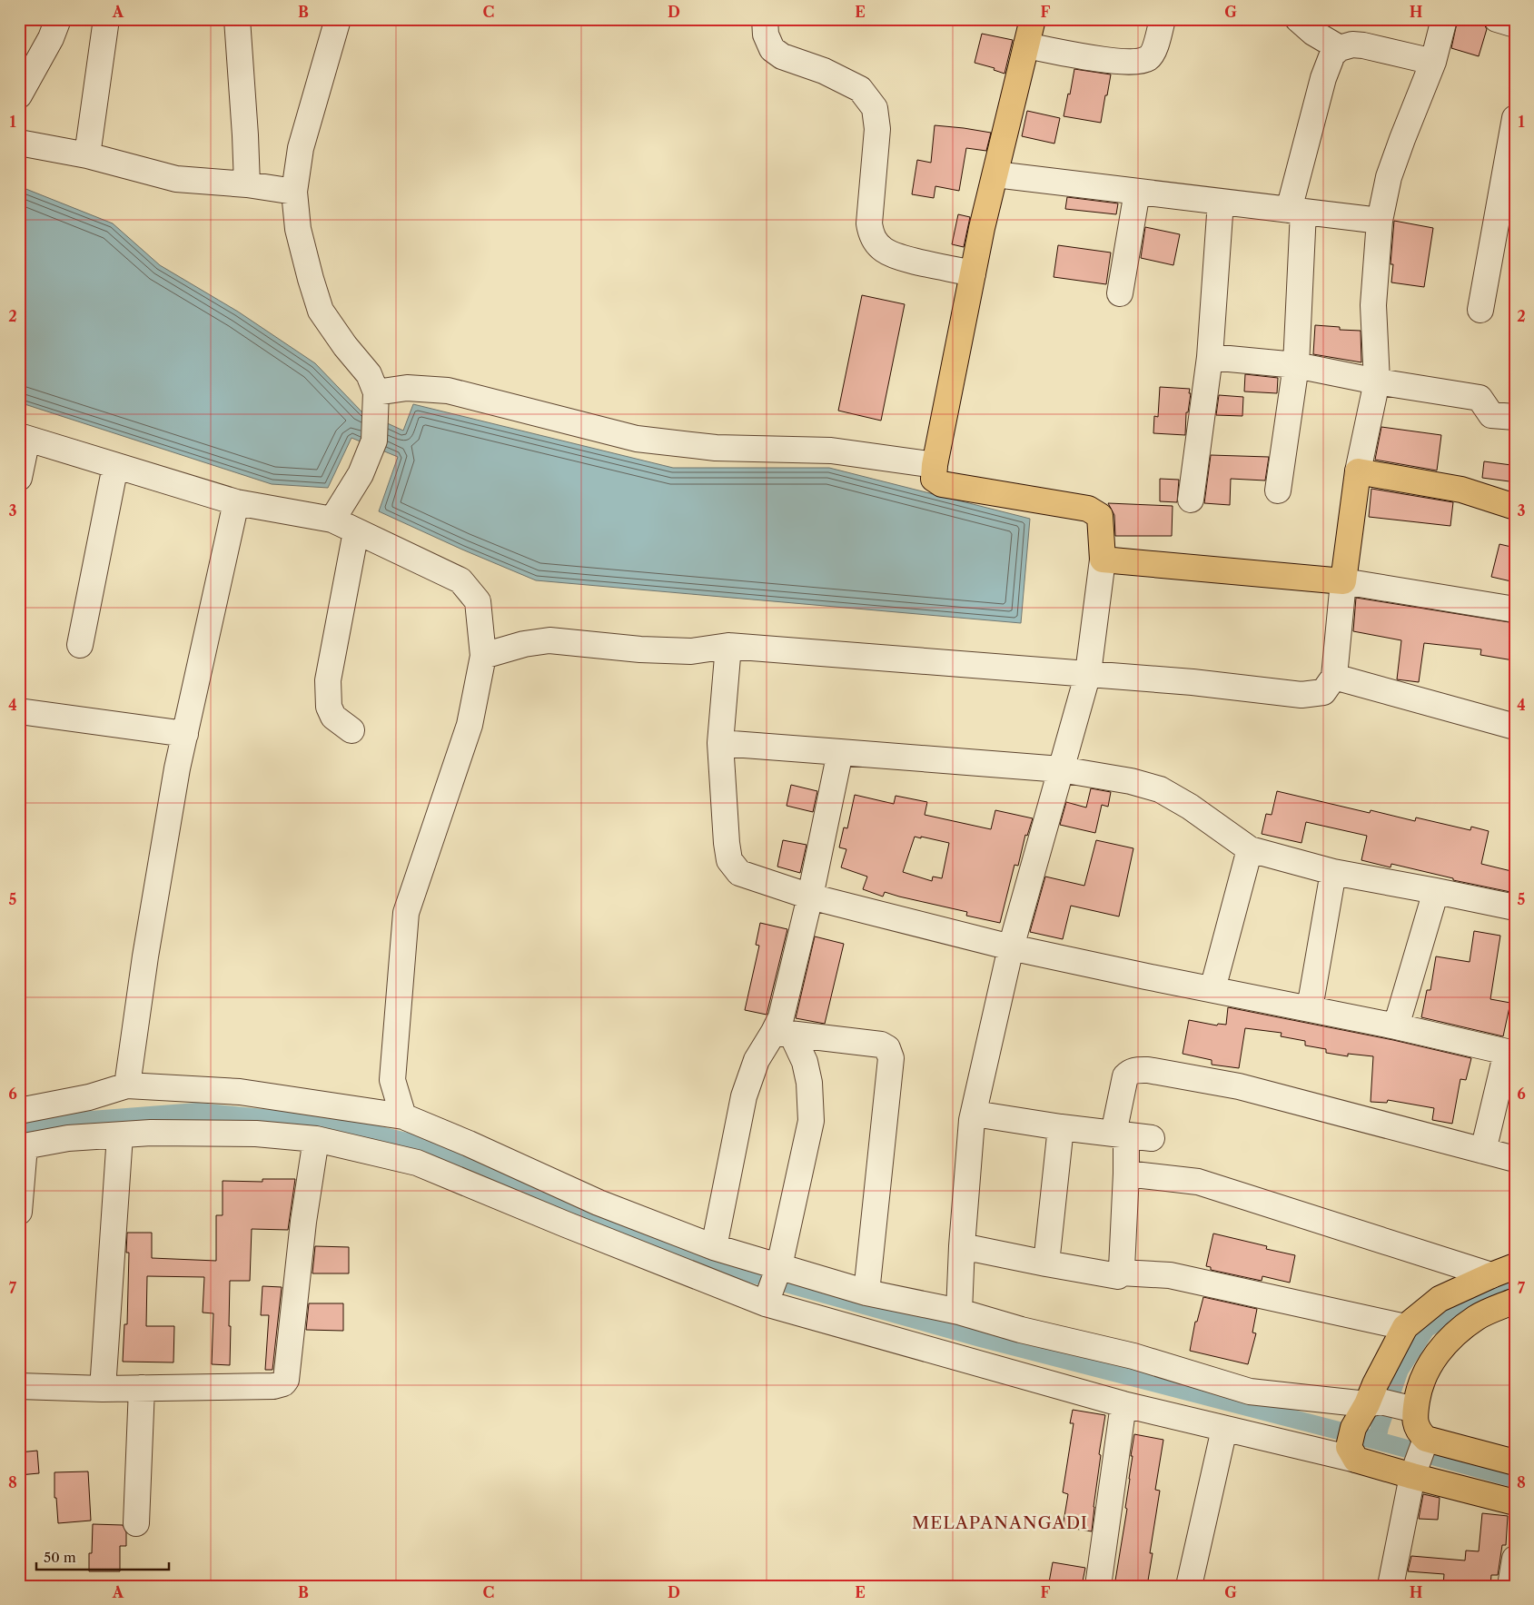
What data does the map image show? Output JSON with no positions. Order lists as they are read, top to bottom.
{
  "districts": ["MELAPANANGADI"],
  "scale_bar": "50 m",
  "grid": {
    "columns": [
      "A",
      "B",
      "C",
      "D",
      "E",
      "F",
      "G",
      "H"
    ],
    "rows": [
      "1",
      "2",
      "3",
      "4",
      "5",
      "6",
      "7",
      "8"
    ]
  }
}
